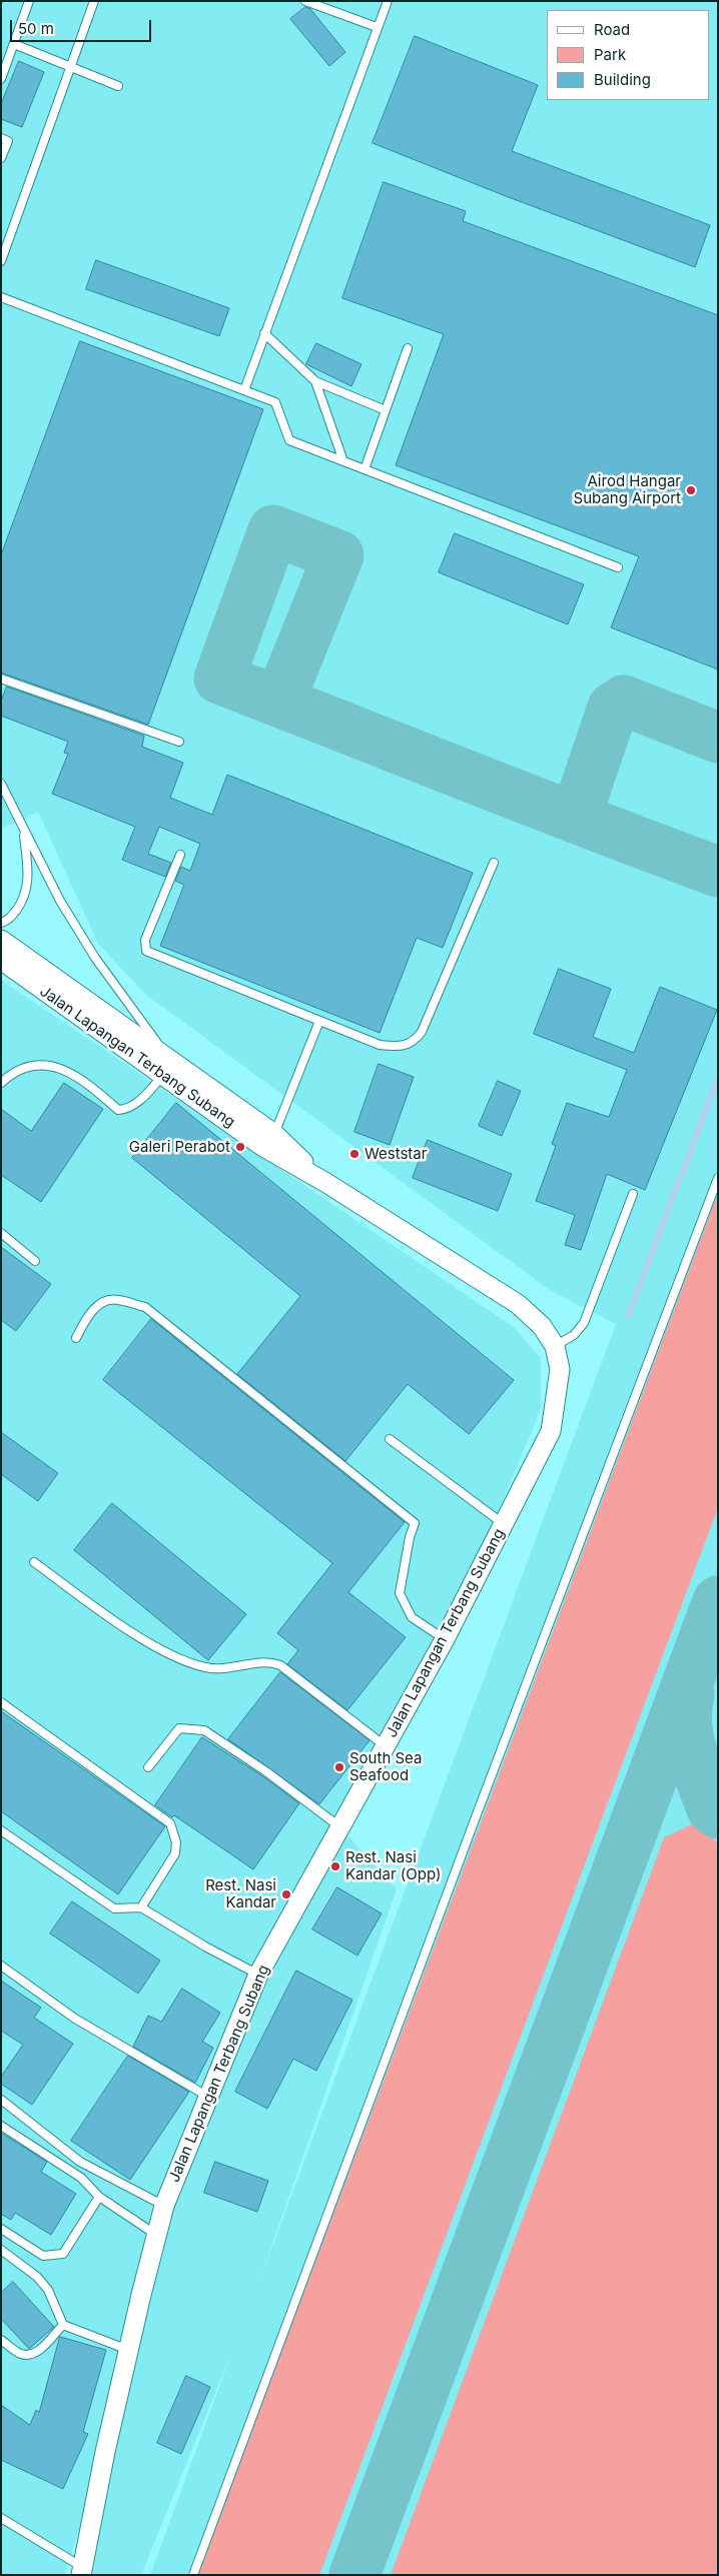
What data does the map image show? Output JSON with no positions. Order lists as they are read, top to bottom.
{
  "streets": {
    "street": ["Jalan Lapangan Terbang Subang"]
  },
  "places": [
    "Airod Hangar Subang Airport",
    "Galeri Perabot",
    "Weststar",
    "South Sea Seafood",
    "Rest. Nasi Kandar (Opp)",
    "Rest. Nasi Kandar"
  ],
  "legend": ["Road", "Park", "Building"],
  "scale_bar": "50 m"
}
